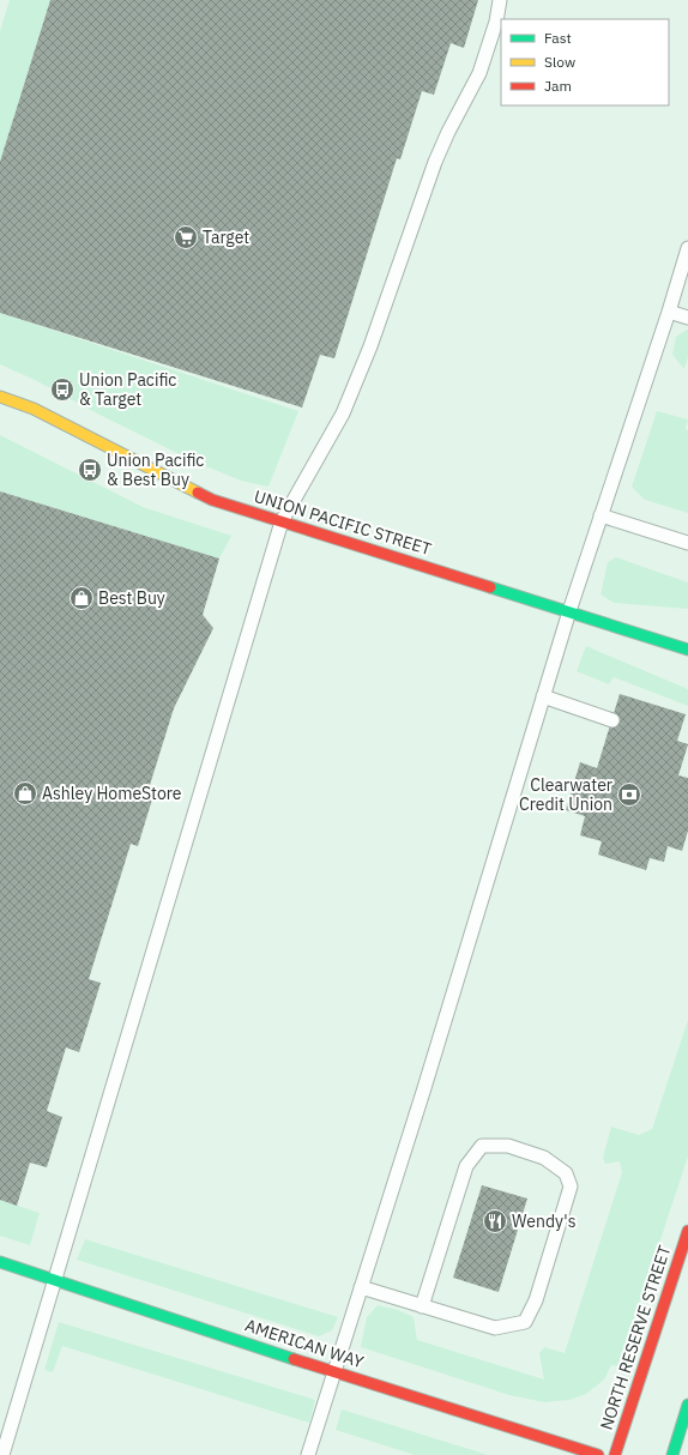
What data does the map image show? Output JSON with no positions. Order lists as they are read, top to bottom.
{
  "streets": {
    "main road": ["UNION PACIFIC STREET", "NORTH RESERVE STREET", "AMERICAN WAY"]
  },
  "places": {
    "supermarket": ["Target"],
    "bus stop": ["Union Pacific & Target", "Union Pacific & Best Buy"],
    "shop": ["Best Buy", "Ashley HomeStore"],
    "bank": ["Clearwater Credit Union"],
    "restaurant": ["Wendy's"]
  },
  "legend": ["Fast", "Slow", "Jam"]
}
